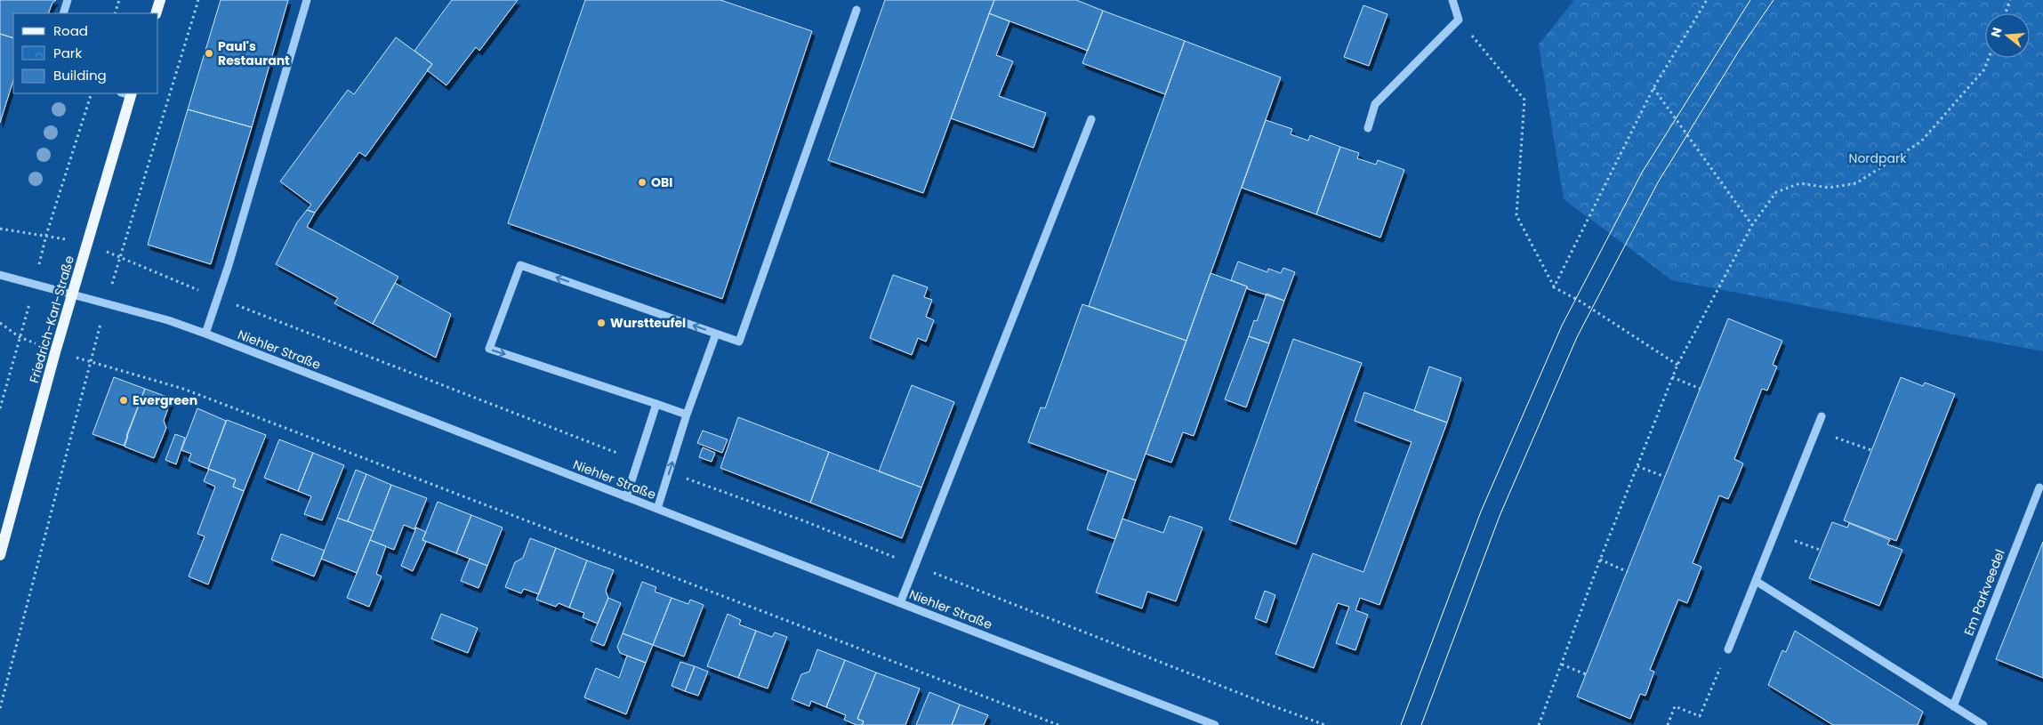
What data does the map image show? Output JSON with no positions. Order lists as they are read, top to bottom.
{
  "streets": {
    "main road": ["Friedrich-Karl-Straße"],
    "street": ["Niehler Straße", "Em Parkveedel"]
  },
  "crossings": [
    ["Friedrich-Karl-Straße", "Niehler Straße"]
  ],
  "parks": ["Nordpark"],
  "places": [
    "Paul's Restaurant",
    "OBI",
    "Wurstteufel",
    "Evergreen"
  ],
  "legend": ["Road", "Park", "Building"],
  "north": "left"
}
